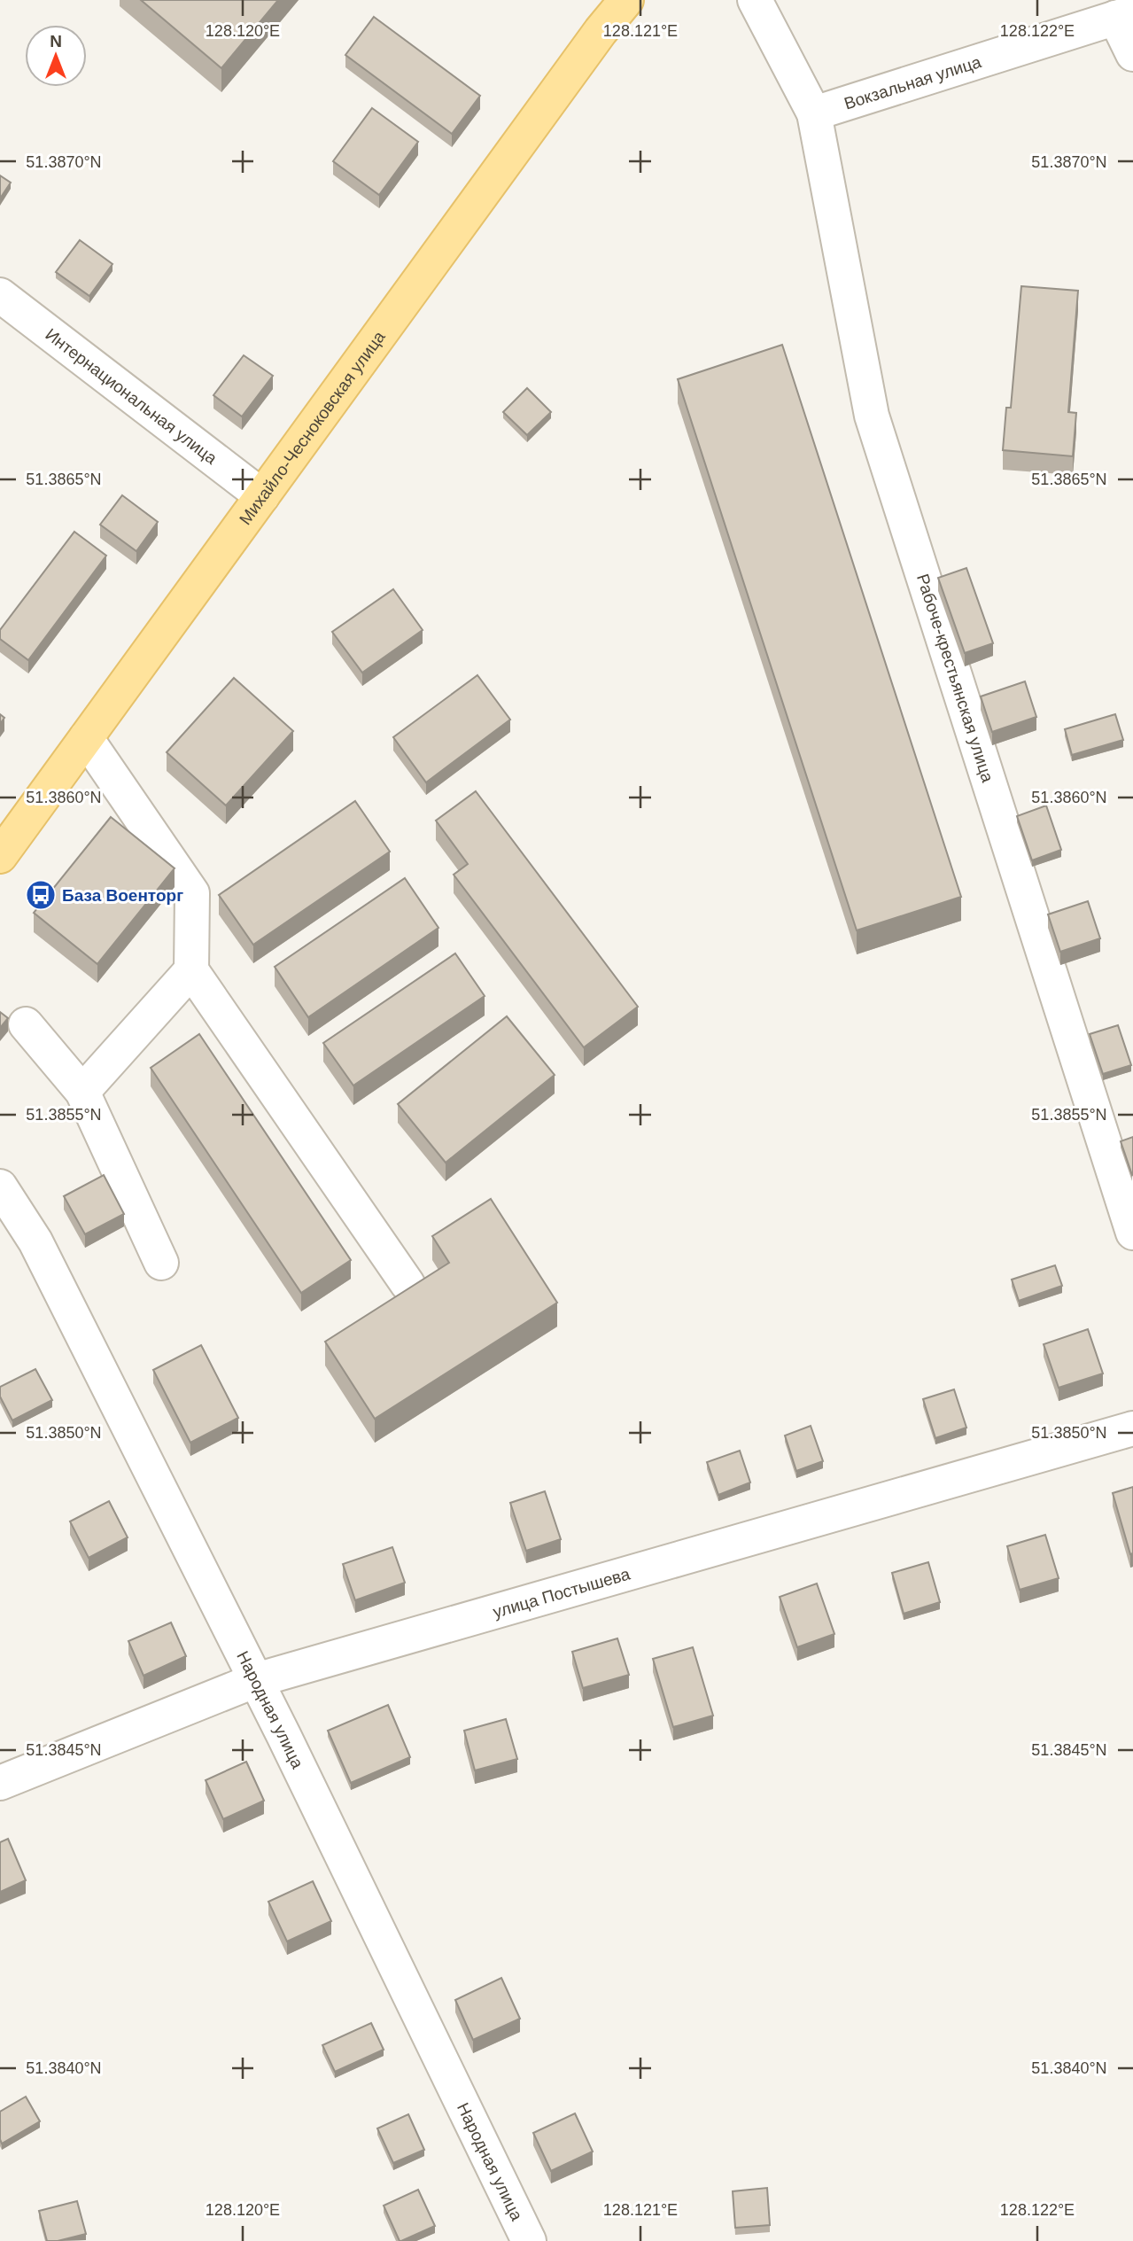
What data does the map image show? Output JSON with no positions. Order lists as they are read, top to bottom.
{
  "streets": {
    "main road": ["Михайло-Чесноковская улица"],
    "street": [
      "Вокзальная улица",
      "Интернациональная улица",
      "Рабоче-крестьянская улица",
      "улица Постышева",
      "Народная улица"
    ]
  },
  "crossings": [
    ["Вокзальная улица", "Рабоче-крестьянская улица"],
    ["Интернациональная улица", "Михайло-Чесноковская улица"],
    ["улица Постышева", "Народная улица"]
  ],
  "places": {
    "bus stop": ["База Военторг"]
  },
  "north": "top",
  "coordinates": [
    "128.120°E",
    "128.121°E",
    "128.122°E",
    "51.3870°N",
    "51.3865°N",
    "51.3860°N",
    "51.3855°N",
    "51.3850°N",
    "51.3845°N",
    "51.3840°N"
  ]
}
